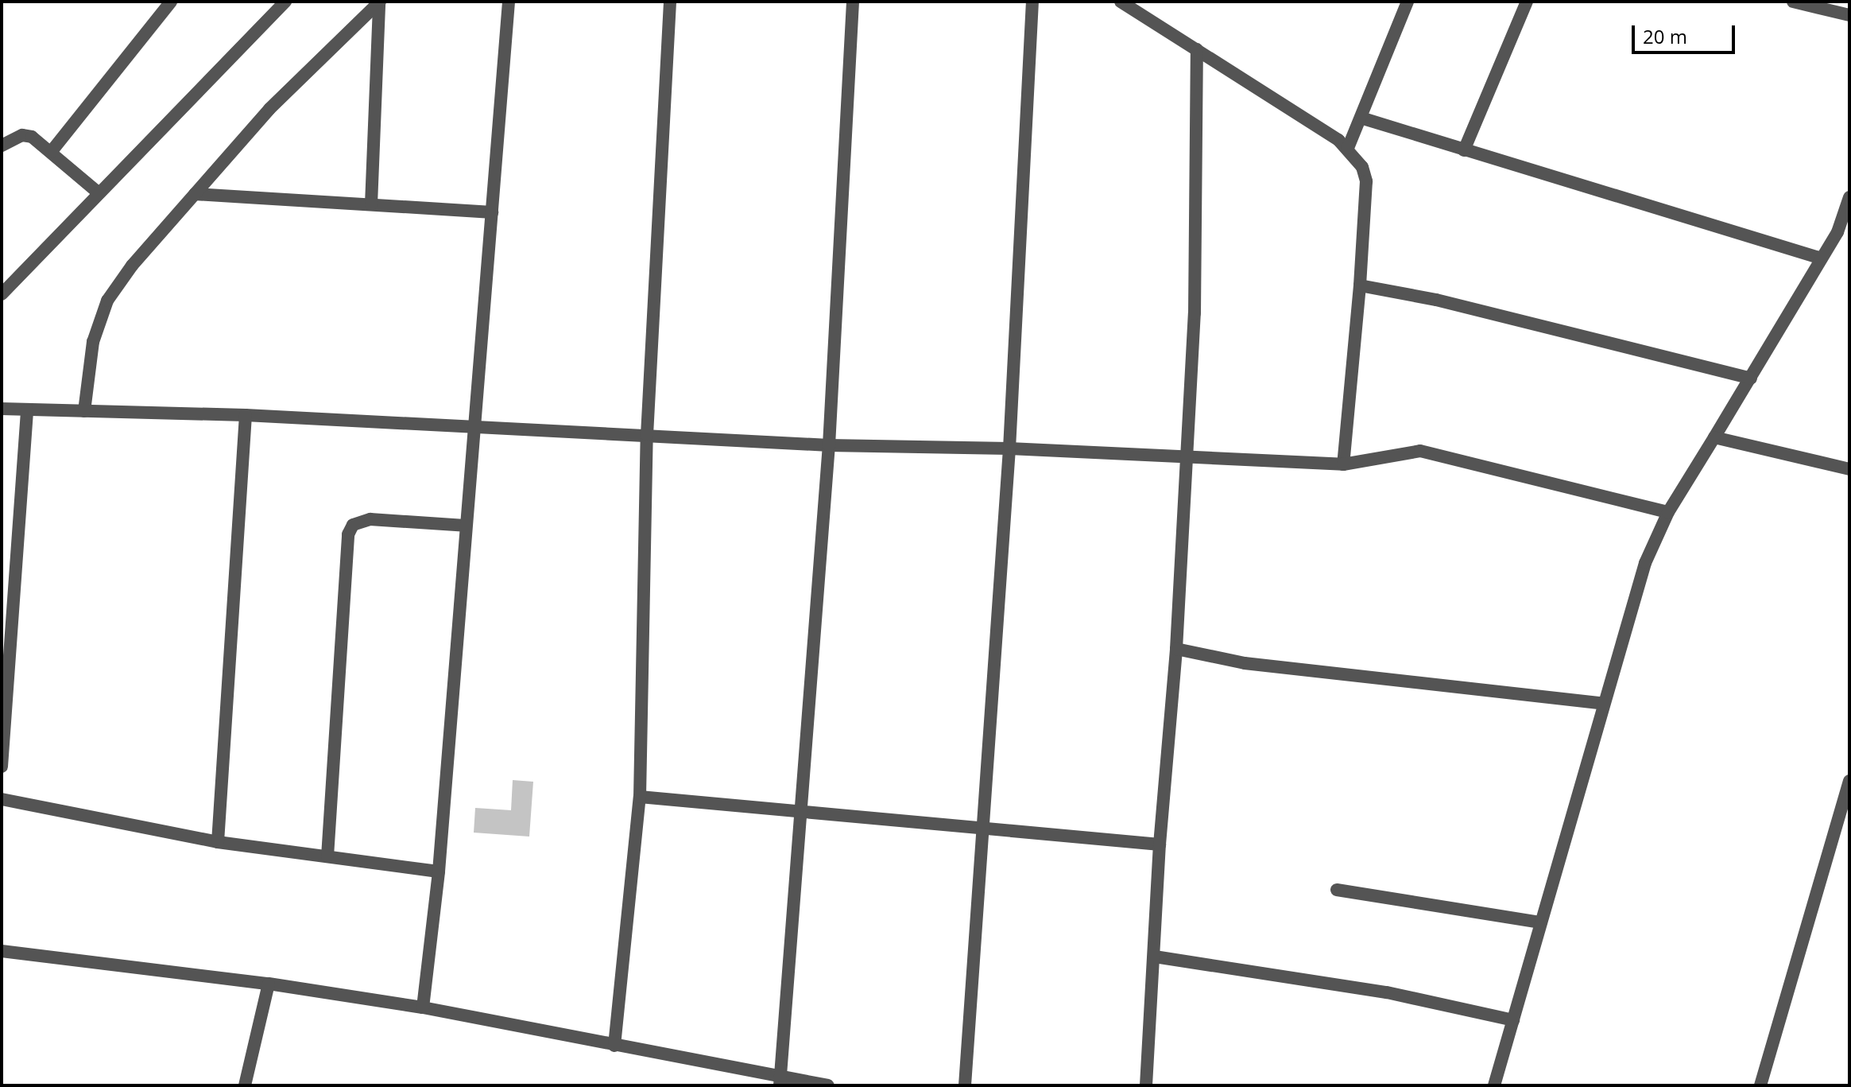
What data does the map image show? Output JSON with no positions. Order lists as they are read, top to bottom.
{
  "scale_bar": "20 m"
}
